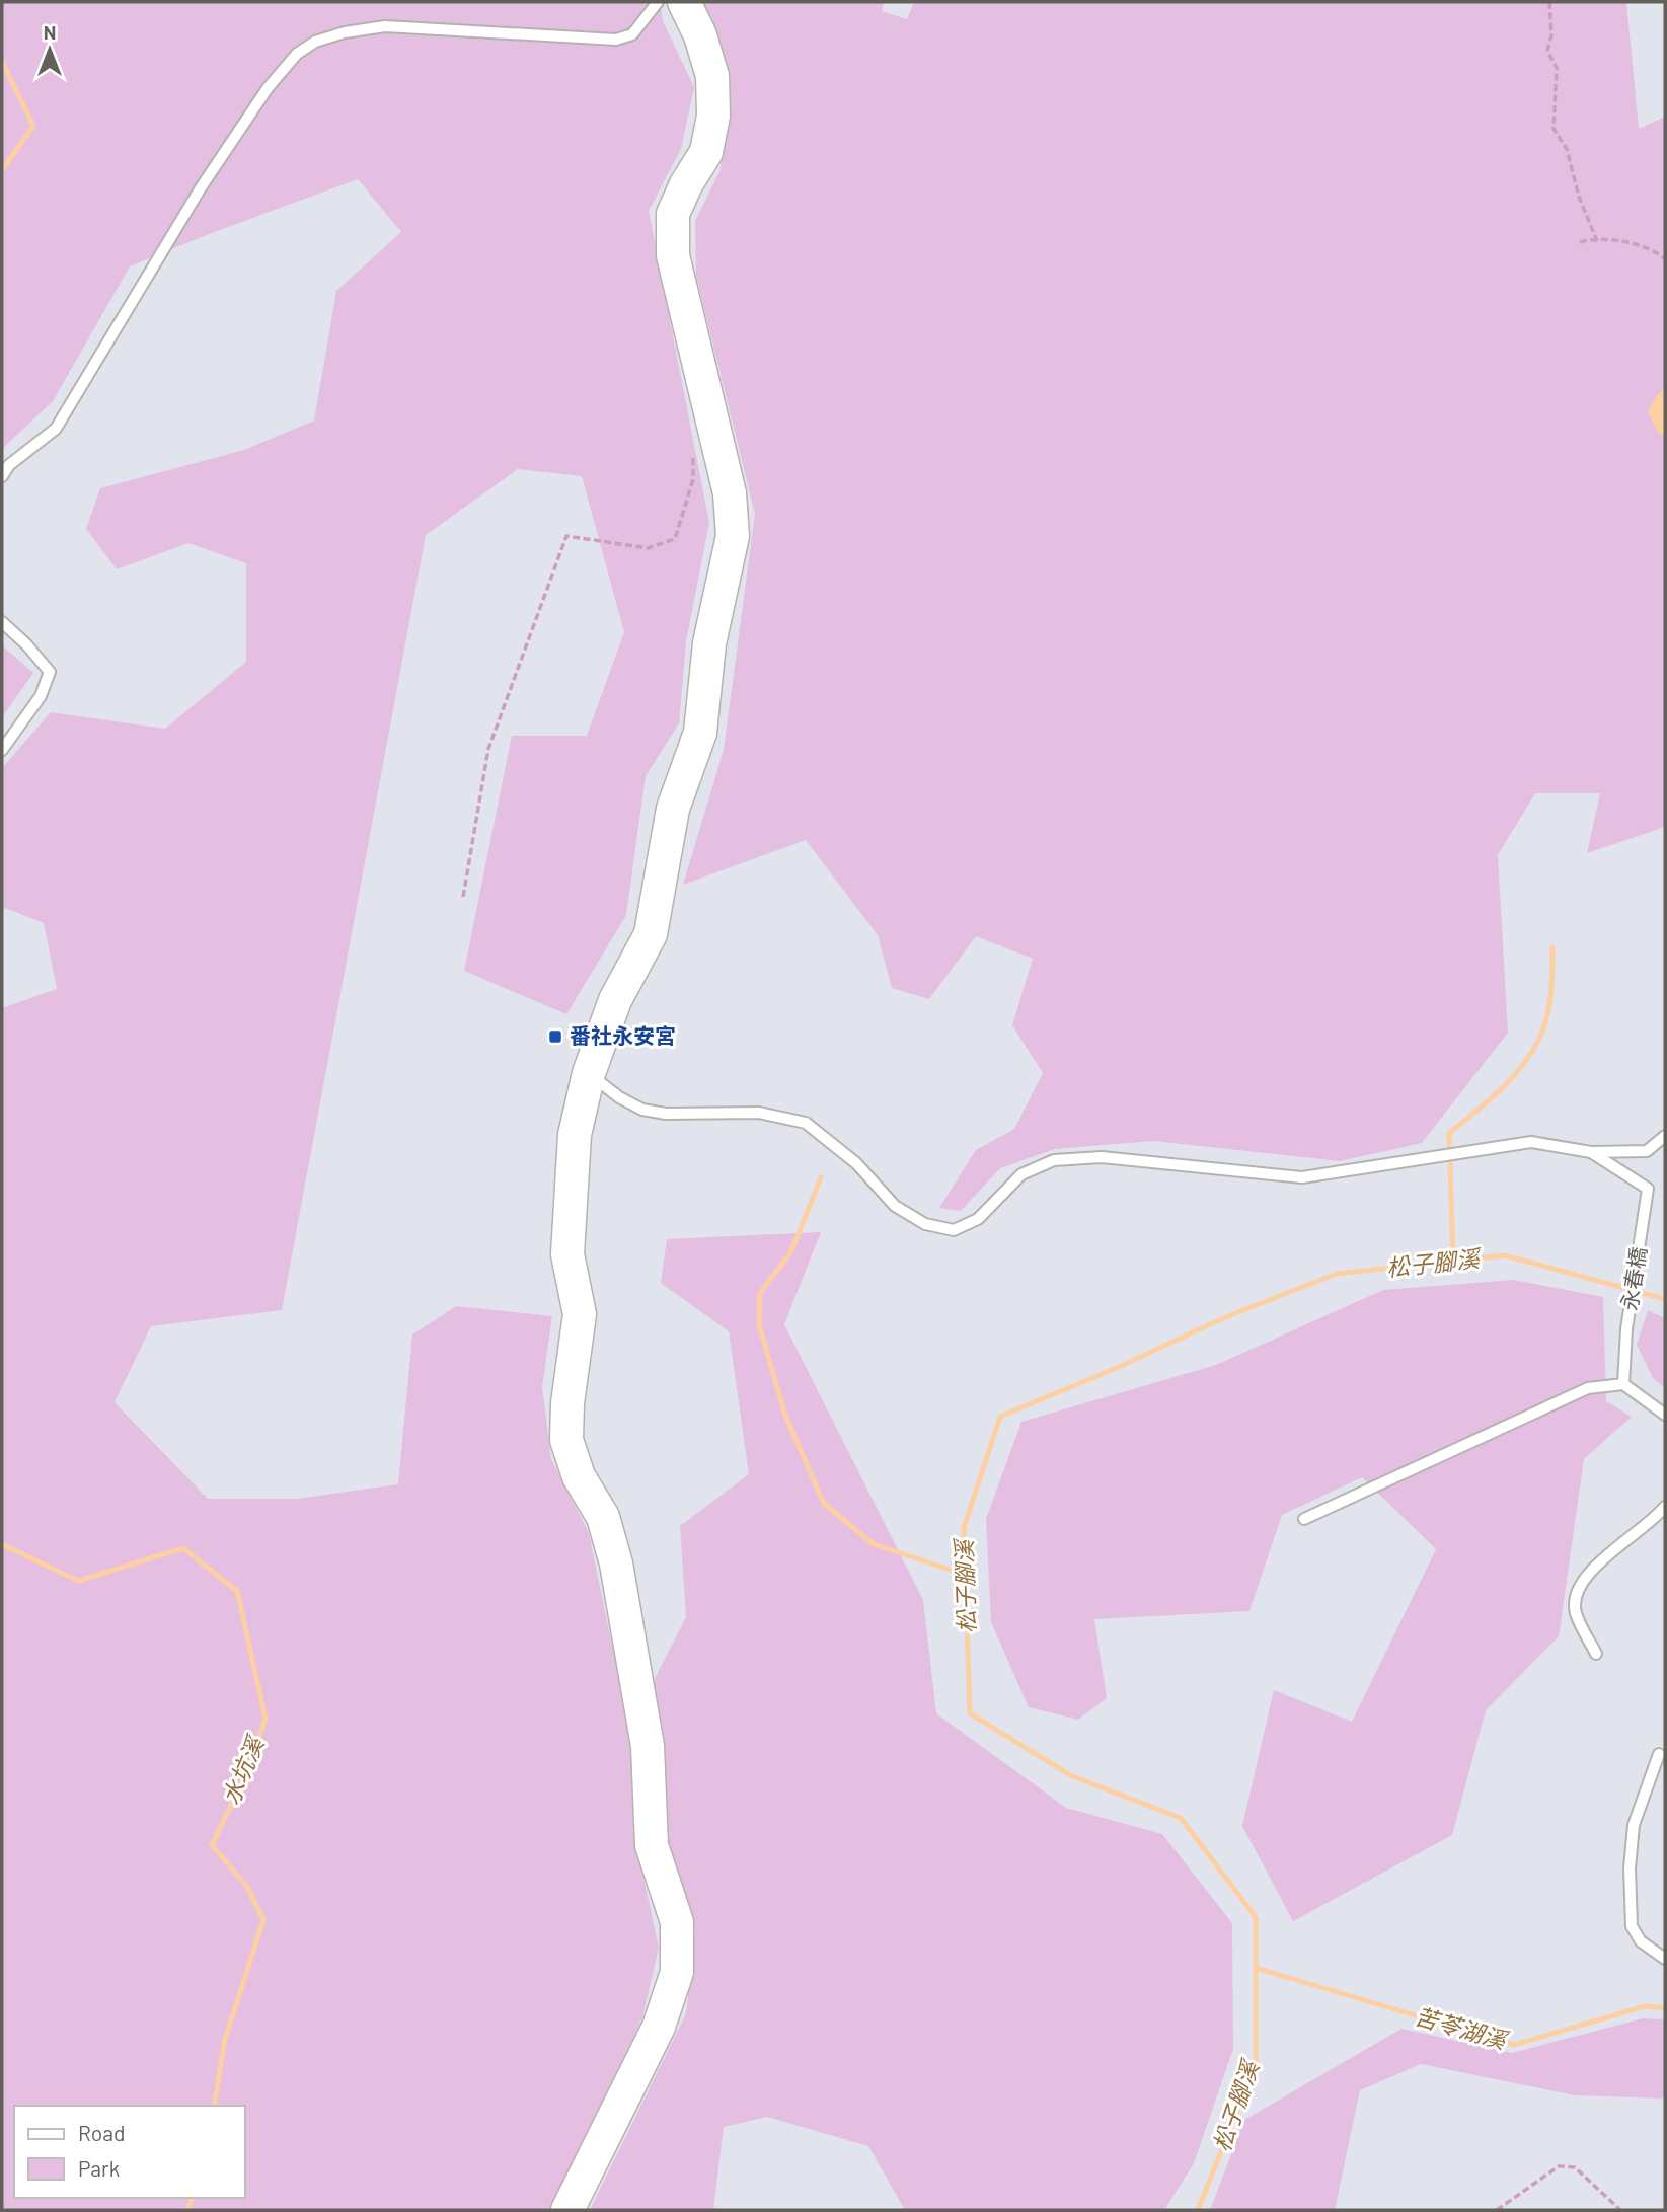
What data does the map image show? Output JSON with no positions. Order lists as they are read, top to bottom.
{
  "streets": {
    "lane": ["永春橋"]
  },
  "water": ["松子腳溪", "水坑溪", "苦苓湖溪"],
  "places": {
    "transit": ["番社永安宮"]
  },
  "legend": ["Road", "Park"],
  "north": "top"
}
